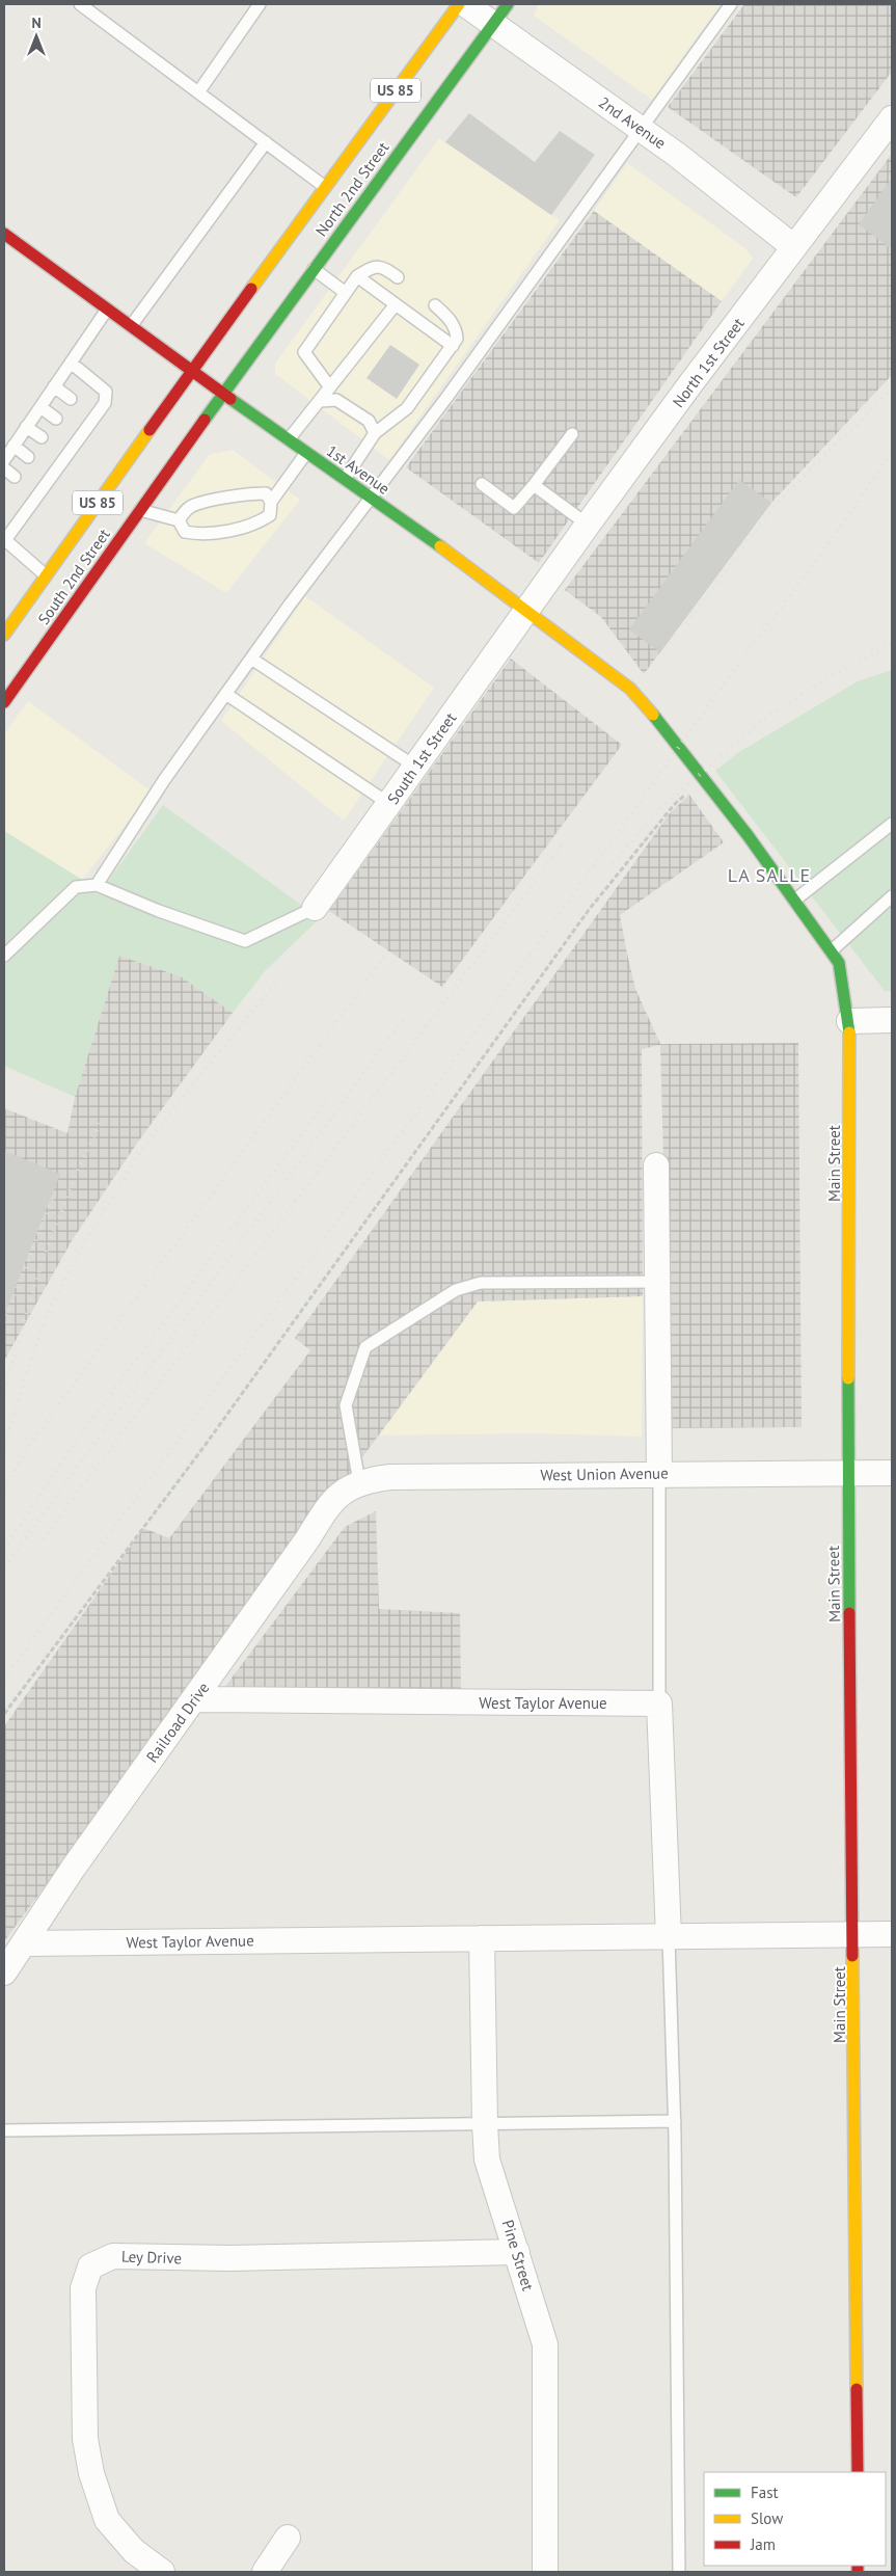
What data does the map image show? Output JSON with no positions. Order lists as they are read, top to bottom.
{
  "streets": {
    "main road": [
      "US 85",
      "North 2nd Street",
      "1st Avenue",
      "South 2nd Street",
      "Main Street"
    ],
    "street": [
      "2nd Avenue",
      "North 1st Street",
      "South 1st Street",
      "West Union Avenue",
      "West Taylor Avenue",
      "Railroad Drive",
      "Pine Street",
      "Ley Drive"
    ]
  },
  "crossings": [
    ["2nd Avenue", "North 2nd Street"],
    ["2nd Avenue", "North 1st Street"],
    ["North 2nd Street", "1st Avenue"],
    ["North 2nd Street", "South 2nd Street"],
    ["North 1st Street", "1st Avenue"],
    ["North 1st Street", "South 1st Street"],
    ["1st Avenue", "South 2nd Street"],
    ["1st Avenue", "South 1st Street"],
    ["1st Avenue", "Main Street"],
    ["Main Street", "West Union Avenue"],
    ["Main Street", "West Taylor Avenue"],
    ["West Union Avenue", "Railroad Drive"],
    ["West Taylor Avenue", "Railroad Drive"],
    ["West Taylor Avenue", "Pine Street"],
    ["Pine Street", "Ley Drive"]
  ],
  "districts": ["LA SALLE"],
  "legend": ["Fast", "Slow", "Jam"],
  "north": "top"
}
